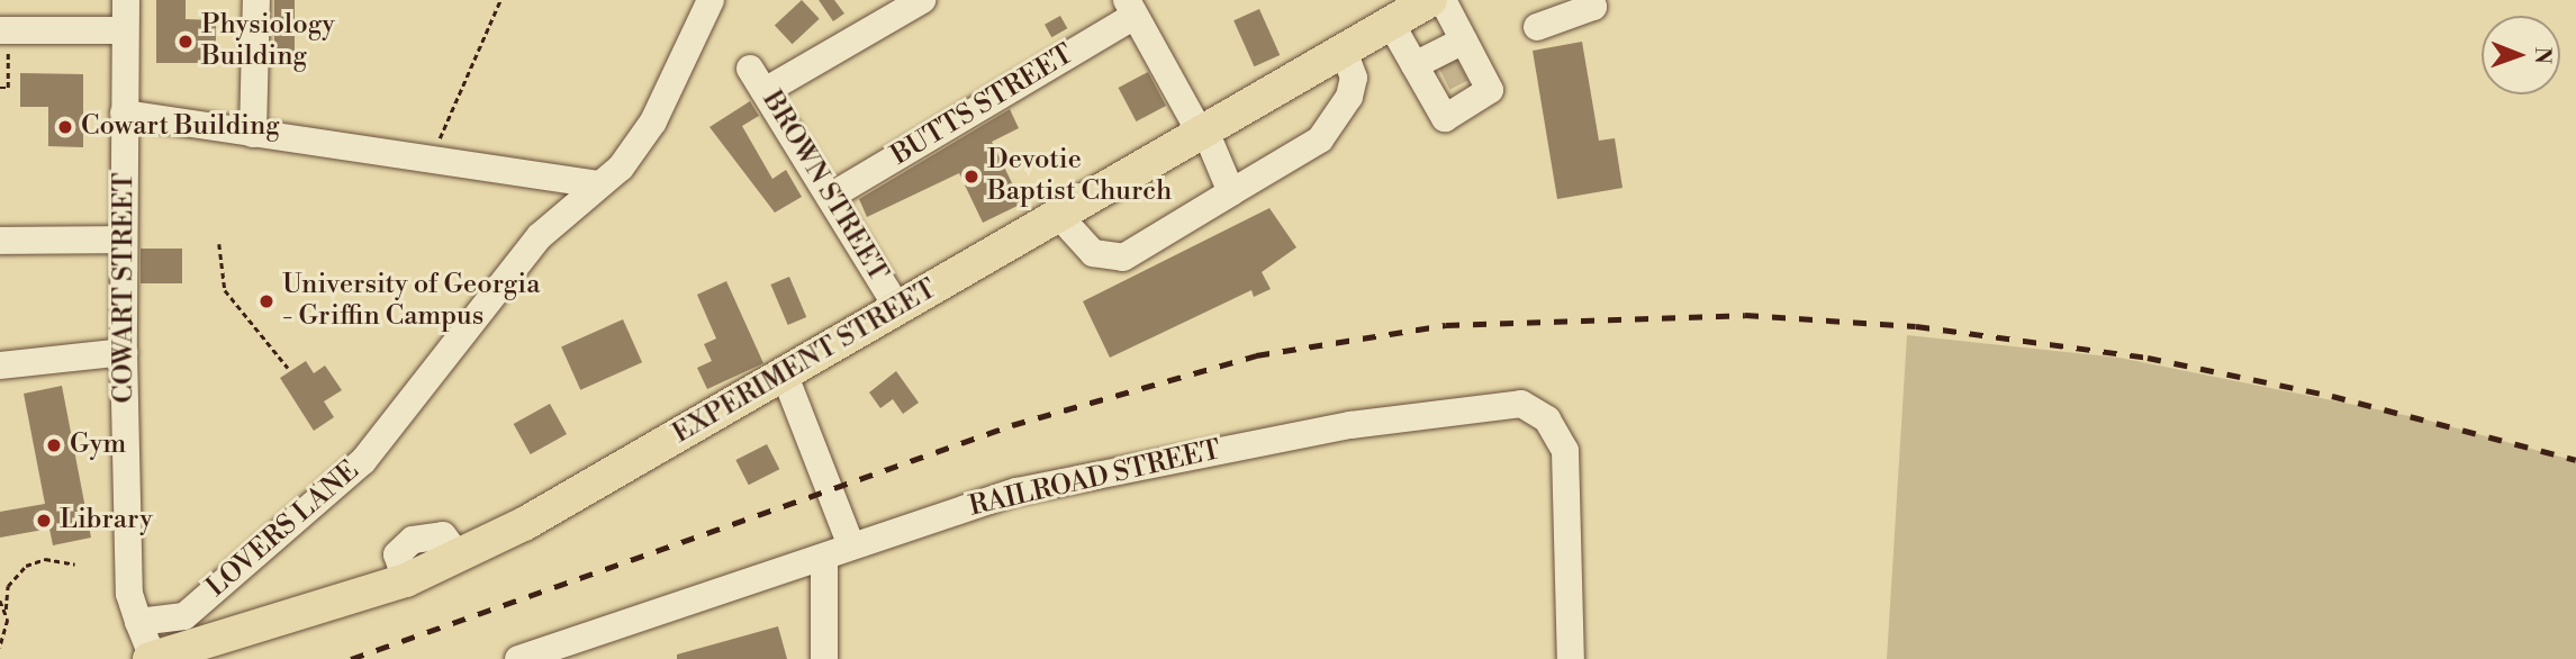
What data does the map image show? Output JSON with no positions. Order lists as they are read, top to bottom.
{
  "streets": {
    "main road": ["EXPERIMENT STREET"],
    "street": [
      "BUTTS STREET",
      "BROWN STREET",
      "COWART STREET",
      "RAILROAD STREET",
      "LOVERS LANE"
    ]
  },
  "crossings": [
    ["BUTTS STREET", "BROWN STREET"],
    ["BROWN STREET", "EXPERIMENT STREET"],
    ["COWART STREET", "LOVERS LANE"]
  ],
  "places": [
    "Physiology Building",
    "Cowart Building",
    "Devotie Baptist Church",
    "University of Georgia - Griffin Campus",
    "Gym",
    "Library"
  ],
  "north": "right"
}
